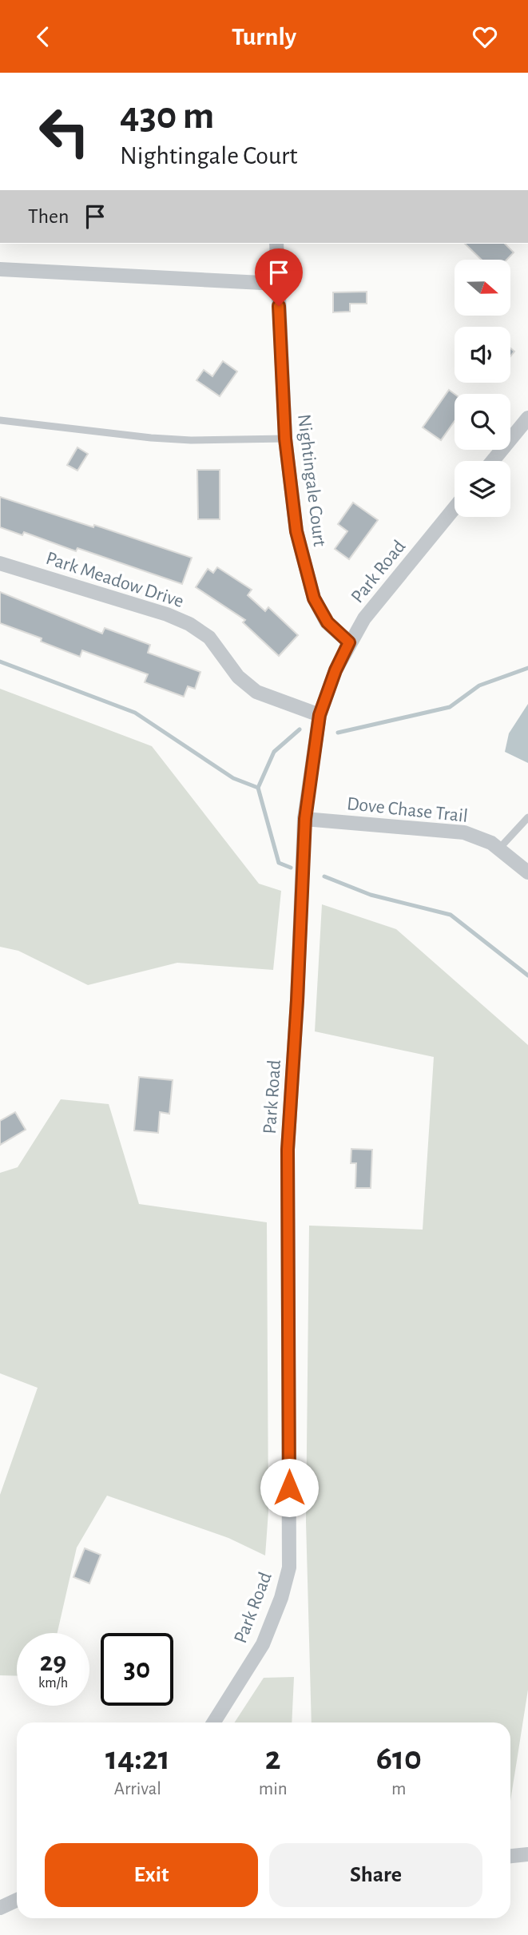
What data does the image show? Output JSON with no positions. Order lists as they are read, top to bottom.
{
  "streets": {
    "street": [
      "Nightingale Court",
      "Park Road",
      "Park Meadow Drive",
      "Dove Chase Trail"
    ]
  },
  "crossings": [
    ["Nightingale Court", "Park Road"],
    ["Park Road", "Park Meadow Drive"],
    ["Park Road", "Dove Chase Trail"]
  ],
  "north": "right",
  "page": {
    "header": "Turnly",
    "turn": ["430 m", "Nightingale Court"],
    "then": "Then",
    "speed": "29 km/h",
    "limit": "30",
    "eta": [
      "14:21",
      "Arrival",
      "2",
      "min",
      "610",
      "m"
    ],
    "buttons": ["Exit", "Share"]
  }
}
